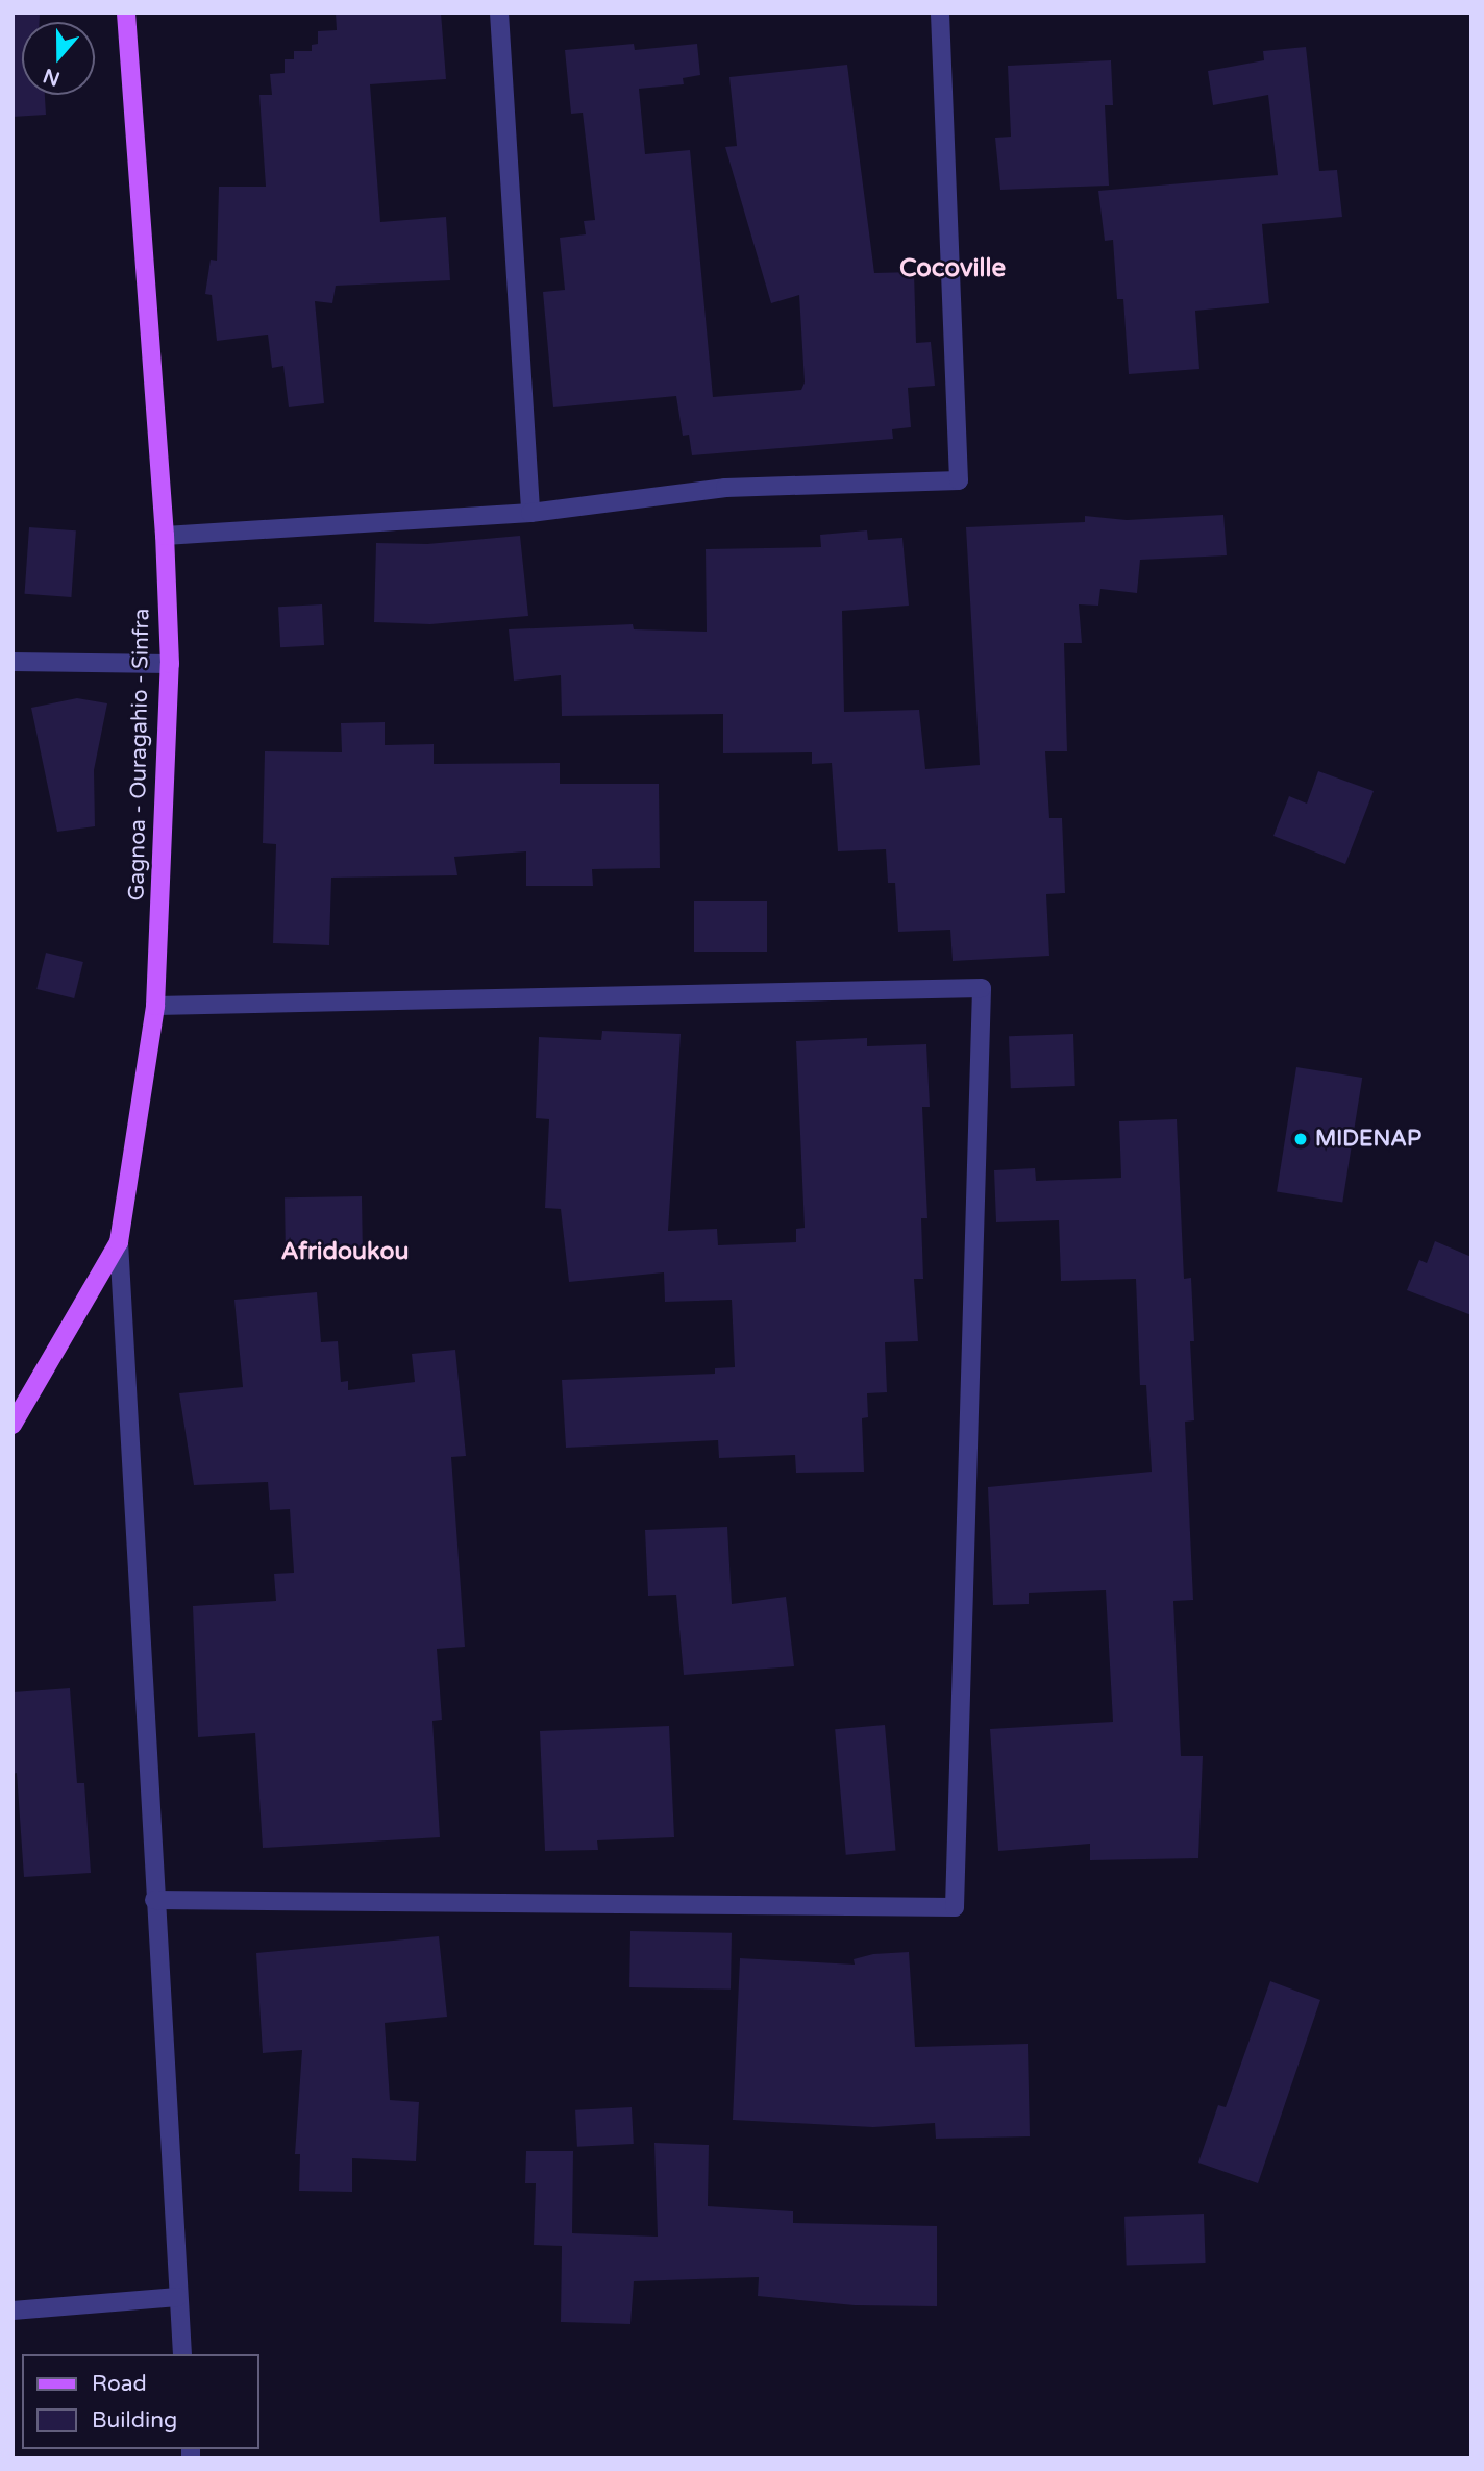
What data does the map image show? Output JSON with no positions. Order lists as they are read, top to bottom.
{
  "streets": {
    "main road": ["Gagnoa - Ouragahio - Sinfra"]
  },
  "districts": ["Cocoville", "Afridoukou"],
  "places": ["MIDENAP"],
  "legend": ["Road", "Building"],
  "north": "bottom"
}
